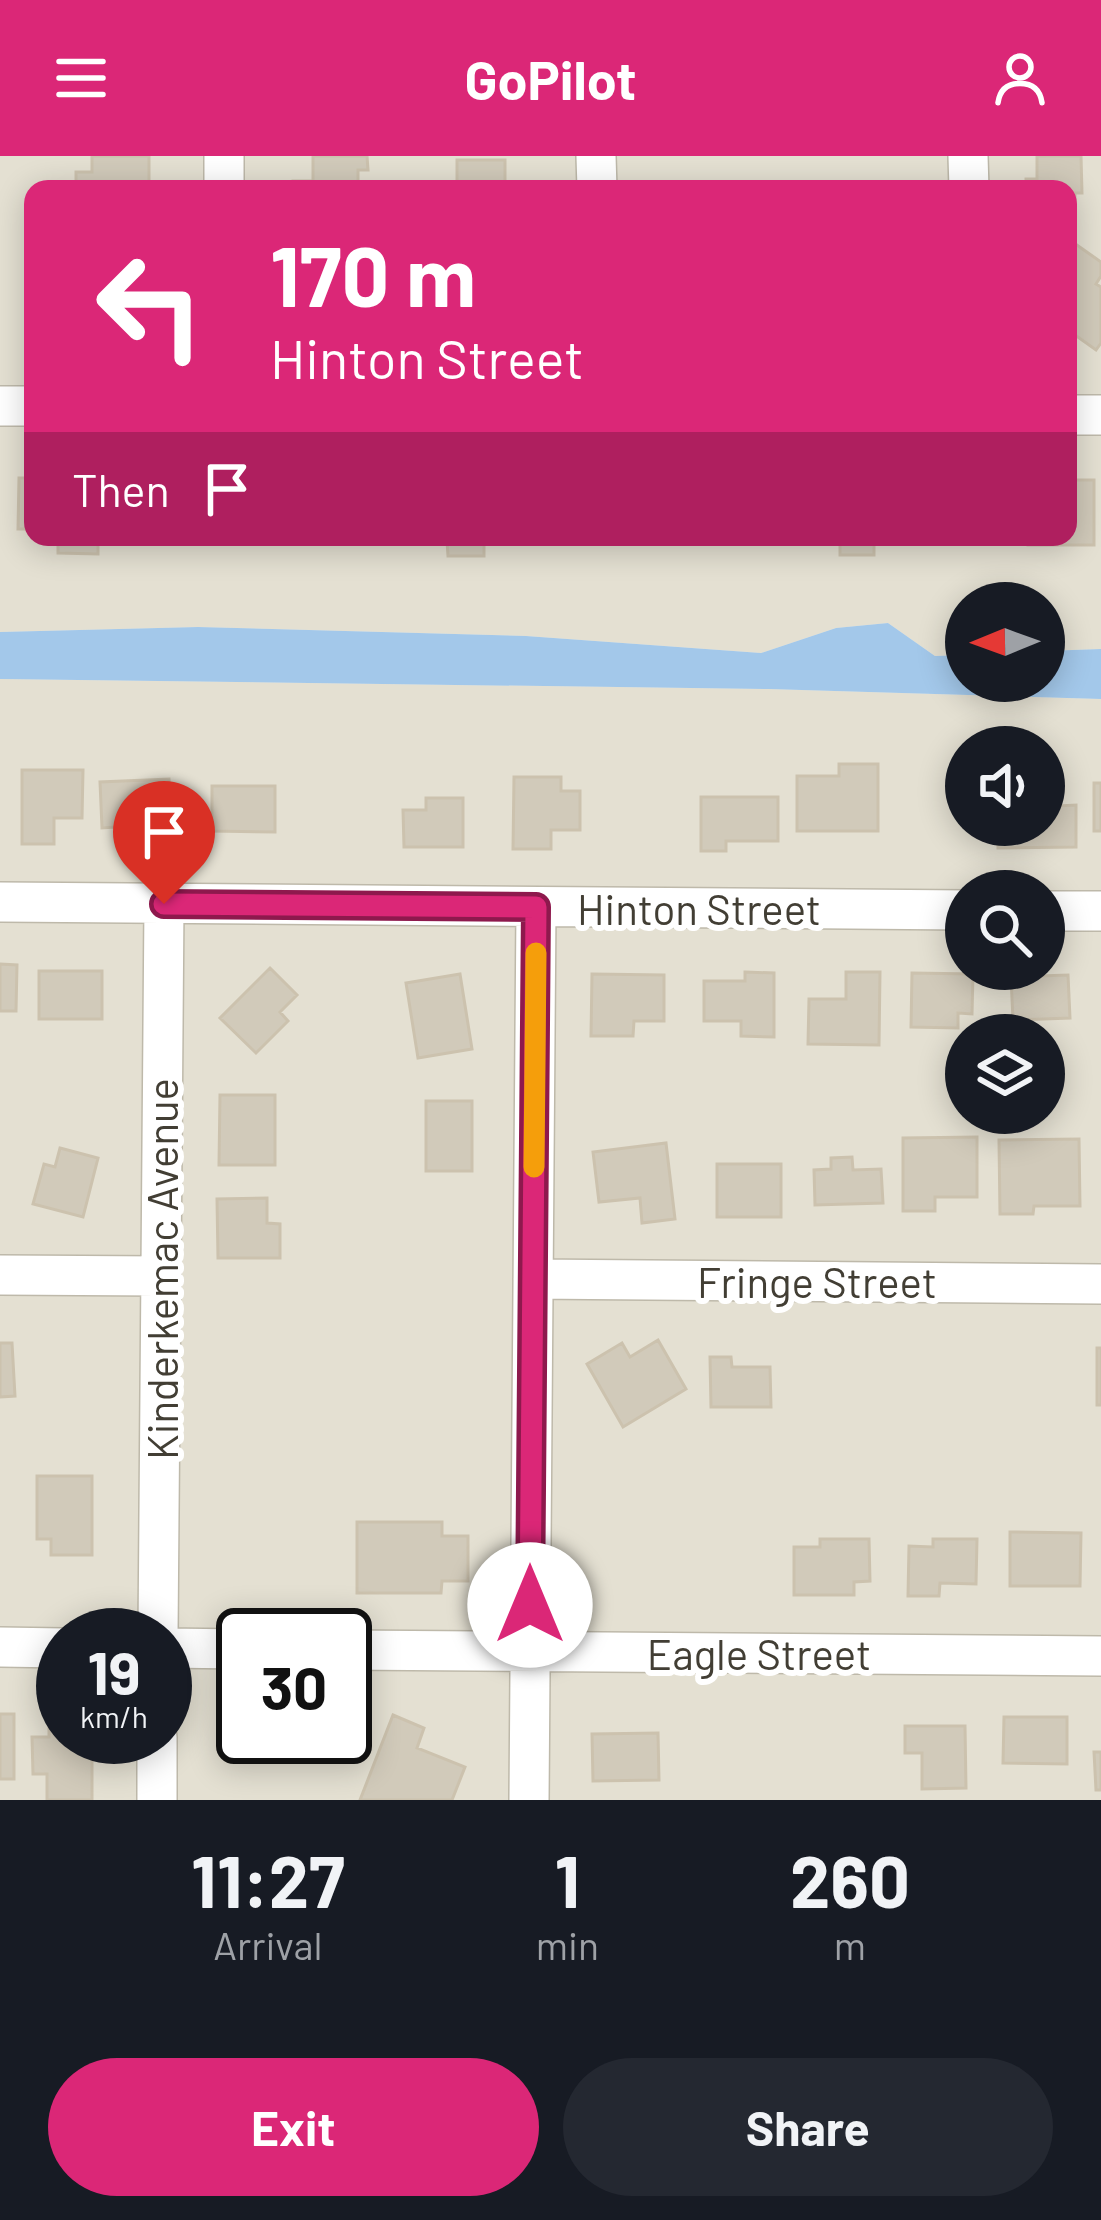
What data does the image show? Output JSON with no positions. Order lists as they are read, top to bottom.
{
  "streets": {
    "street": [
      "Hinton Street",
      "Kinderkemac Avenue",
      "Fringe Street",
      "Eagle Street"
    ]
  },
  "crossings": [
    ["Hinton Street", "Kinderkemac Avenue"]
  ],
  "north": "left",
  "page": {
    "header": "GoPilot",
    "turn": ["170 m", "Hinton Street"],
    "then": "Then",
    "speed": "19 km/h",
    "limit": "30",
    "eta": [
      "11:27",
      "Arrival",
      "1",
      "min",
      "260",
      "m"
    ],
    "buttons": ["Exit", "Share"]
  }
}
